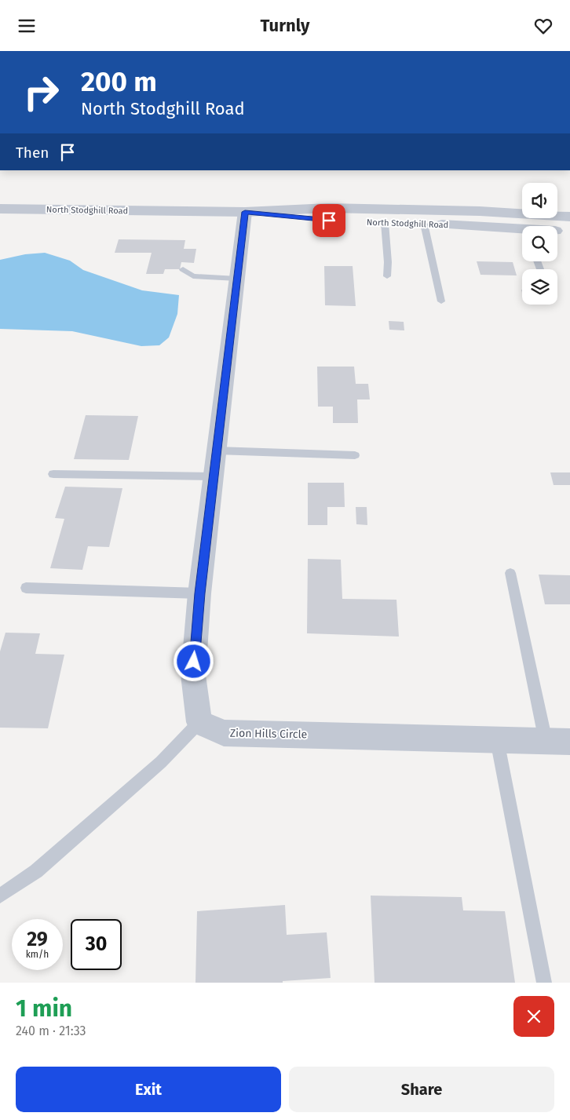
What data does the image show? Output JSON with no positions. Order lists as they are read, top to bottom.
{
  "streets": {
    "street": ["North Stodghill Road", "Zion Hills Circle"]
  },
  "page": {
    "header": "Turnly",
    "turn": ["200 m", "North Stodghill Road"],
    "then": "Then",
    "speed": "29 km/h",
    "limit": "30",
    "heading": ["1 min", "240 m · 21:33"],
    "buttons": ["Exit", "Share"]
  }
}
